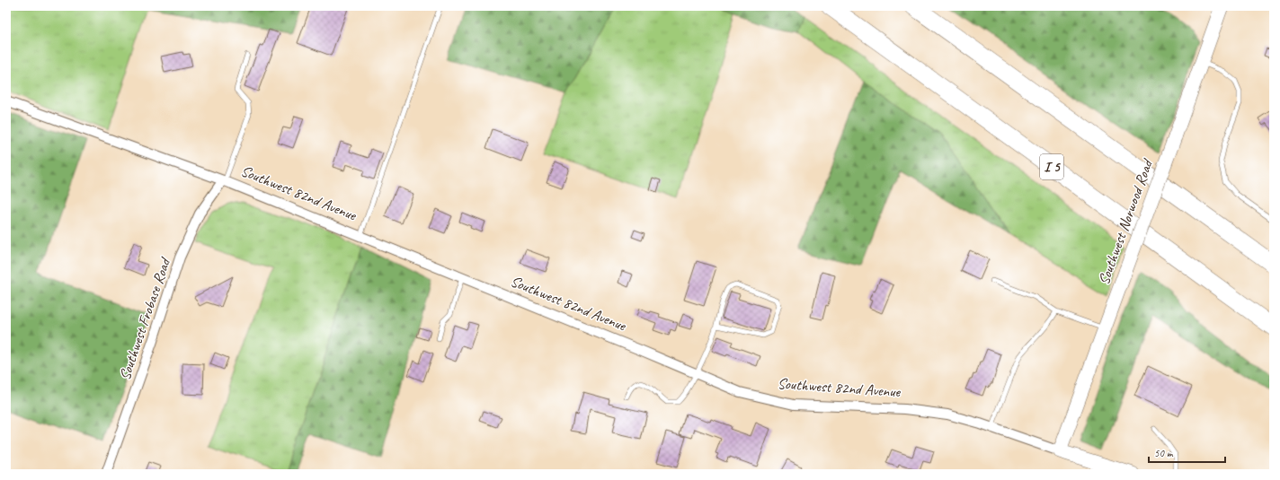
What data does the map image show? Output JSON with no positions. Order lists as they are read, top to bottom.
{
  "streets": {
    "highway": ["I 5"],
    "street": ["Southwest 82nd Avenue", "Southwest Norwood Road", "Southwest Frobase Road"]
  },
  "crossings": [
    ["Southwest 82nd Avenue", "Southwest Norwood Road"],
    ["Southwest 82nd Avenue", "Southwest Frobase Road"]
  ],
  "scale_bar": "50 m"
}
